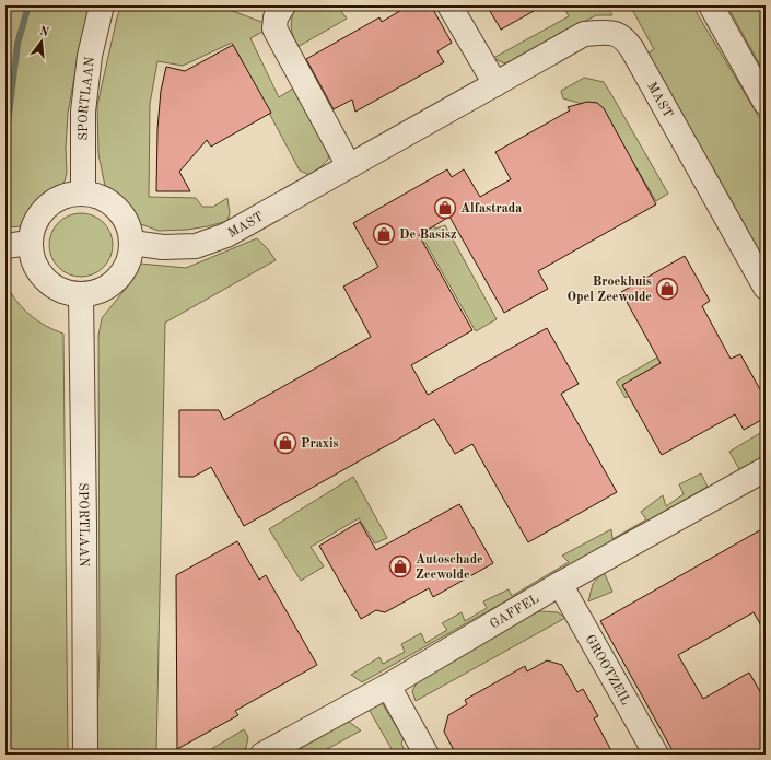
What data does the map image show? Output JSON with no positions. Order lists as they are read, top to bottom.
{
  "streets": {
    "street": [
      "SPORTLAAN",
      "MAST",
      "GAFFEL",
      "GROOTZEIL"
    ]
  },
  "crossings": [
    ["SPORTLAAN", "MAST"],
    ["GAFFEL", "GROOTZEIL"]
  ],
  "places": {
    "shop": [
      "Alfastrada",
      "De Basisz",
      "Broekhuis Opel Zeewolde",
      "Praxis",
      "Autoschade Zeewolde"
    ]
  },
  "north": "top"
}
